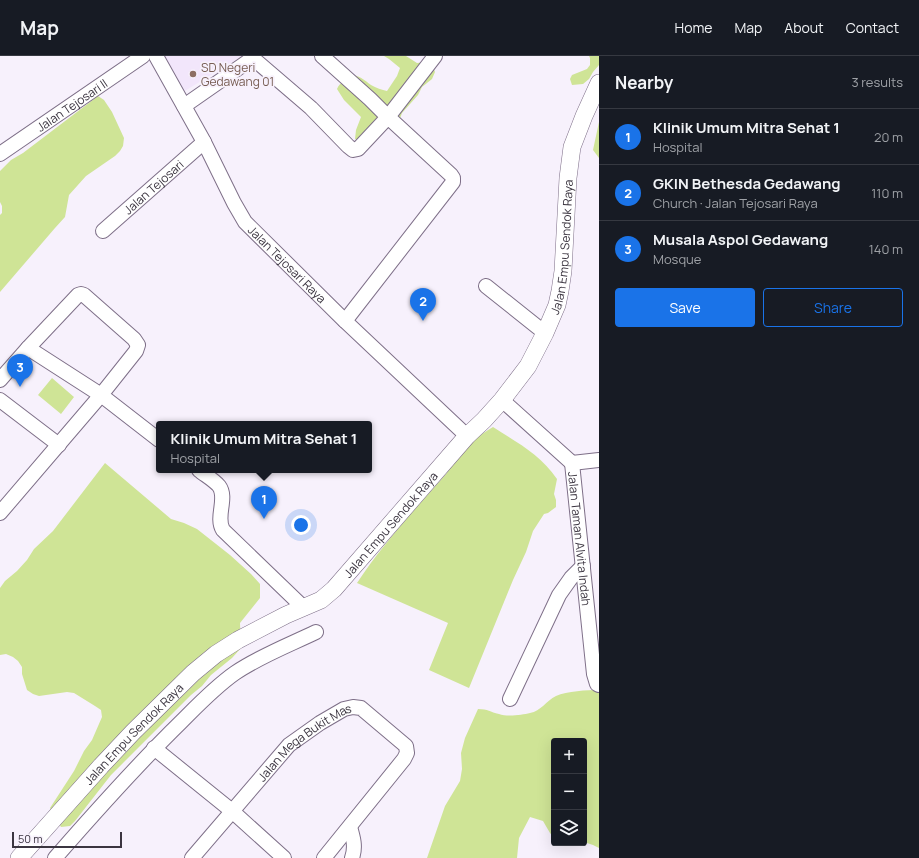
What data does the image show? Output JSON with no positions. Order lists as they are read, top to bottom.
{
  "streets": {
    "street": [
      "Jalan Tejosari II",
      "Jalan Tejosari",
      "Jalan Empu Sendok Raya",
      "Jalan Tejosari Raya",
      "Jalan Taman Alvita Indah",
      "Jalan Mega Bukit Mas"
    ]
  },
  "crossings": [
    ["Jalan Tejosari", "Jalan Tejosari Raya"],
    ["Jalan Empu Sendok Raya", "Jalan Tejosari Raya"]
  ],
  "places": ["SD Negeri Gedawang 01"],
  "scale_bar": "50 m",
  "page": {
    "header": "Map",
    "nav": [
      "Home",
      "Map",
      "About",
      "Contact"
    ],
    "heading": ["Nearby", "3 results"],
    "list": [
      {
        "mark": "1",
        "name": "Klinik Umum Mitra Sehat 1",
        "note": "Hospital",
        "value": "20 m"
      },
      {
        "mark": "2",
        "name": "GKIN Bethesda Gedawang",
        "note": "Church · Jalan Tejosari Raya",
        "value": "110 m"
      },
      {
        "mark": "3",
        "name": "Musala Aspol Gedawang",
        "note": "Mosque",
        "value": "140 m"
      }
    ],
    "buttons": ["Save", "Share"],
    "pins": ["2", "3", "1"],
    "popup": ["Klinik Umum Mitra Sehat 1", "Hospital"],
    "map_buttons": ["+", "−"],
    "scale": "50 m"
  }
}
